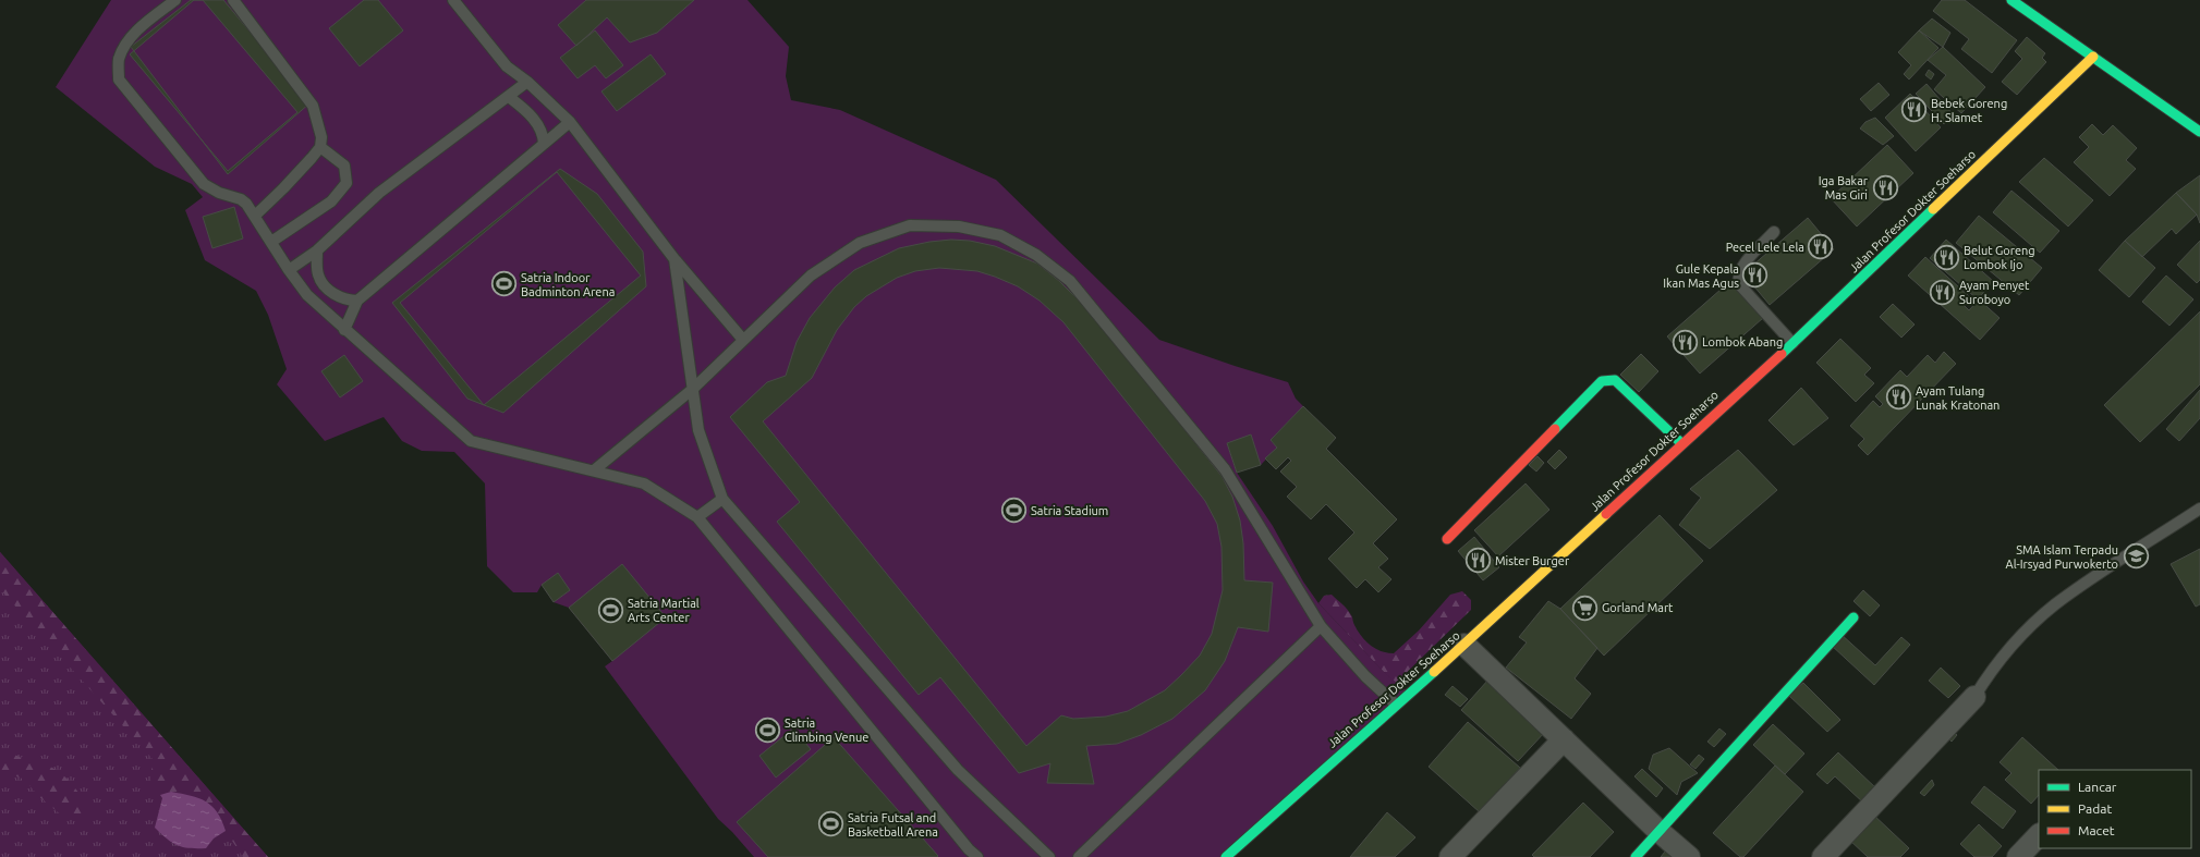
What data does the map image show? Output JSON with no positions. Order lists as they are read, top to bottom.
{
  "streets": {
    "street": ["Jalan Profesor Dokter Soeharso"]
  },
  "places": {
    "restaurant": [
      "Bebek Goreng H. Slamet",
      "Iga Bakar Mas Giri",
      "Pecel Lele Lela",
      "Belut Goreng Lombok Ijo",
      "Gule Kepala Ikan Mas Agus",
      "Ayam Penyet Suroboyo",
      "Lombok Abang",
      "Ayam Tulang Lunak Kratonan",
      "Mister Burger"
    ],
    "sports": [
      "Satria Indoor Badminton Arena",
      "Satria Stadium",
      "Satria Martial Arts Center",
      "Satria Climbing Venue",
      "Satria Futsal and Basketball Arena"
    ],
    "school or university": ["SMA Islam Terpadu Al-Irsyad Purwokerto"],
    "supermarket": ["Gorland Mart"]
  },
  "legend": ["Lancar", "Padat", "Macet"]
}
